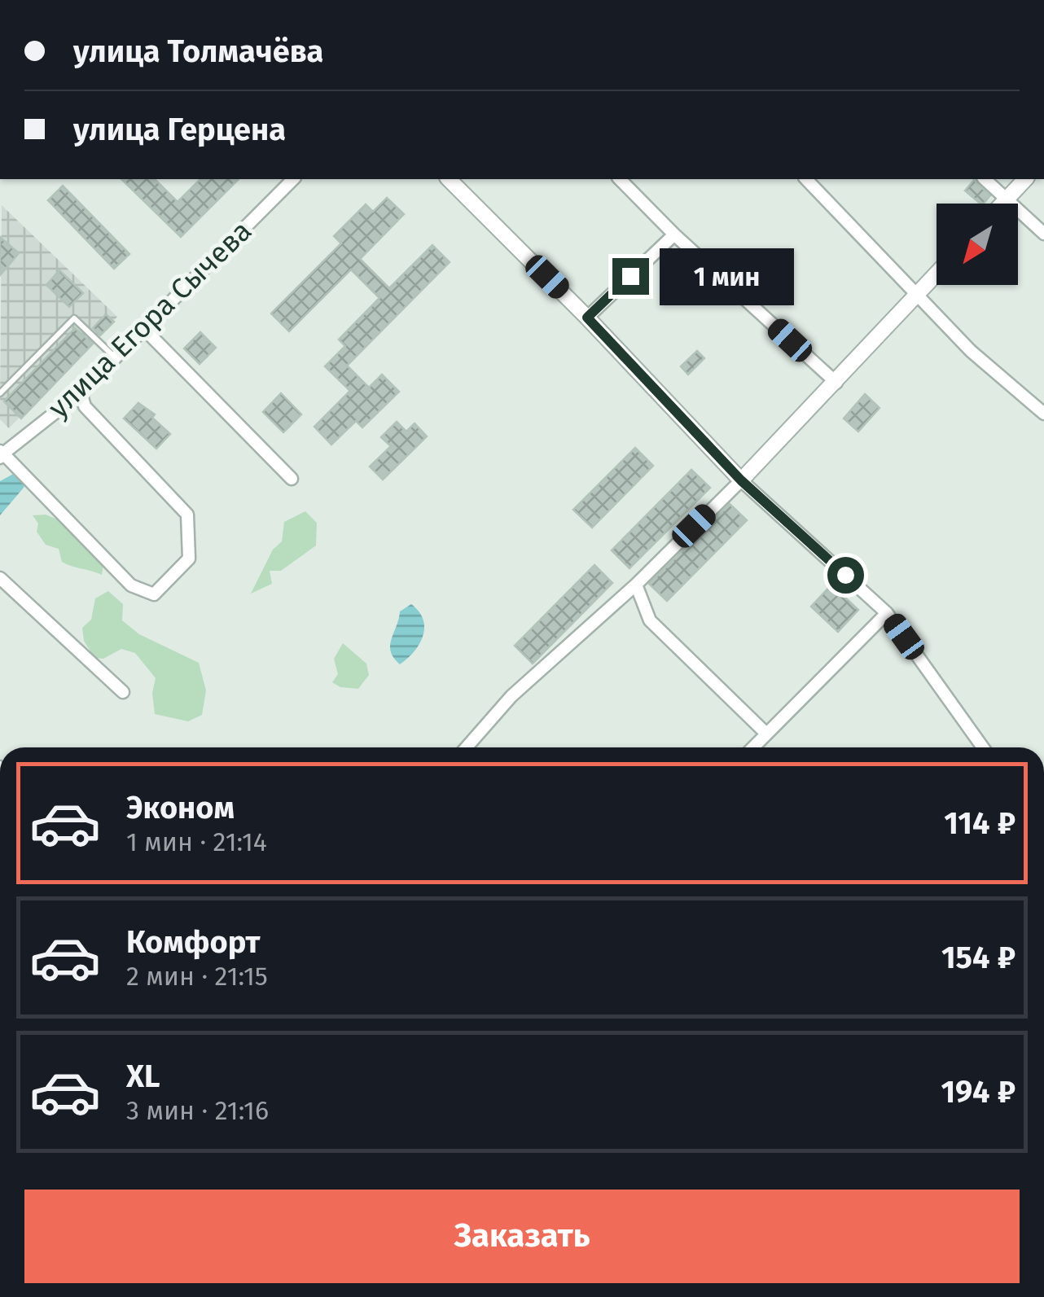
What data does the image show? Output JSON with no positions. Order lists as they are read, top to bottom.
{
  "streets": {
    "street": ["улица Егора Сычева"]
  },
  "north": "bottom left",
  "page": {
    "banner": ["улица Толмачёва", "улица Герцена"],
    "bubble": "1 мин",
    "list": [
      {
        "name": "Эконом",
        "note": "1 мин · 21:14",
        "value": "114 ₽"
      },
      {
        "name": "Комфорт",
        "note": "2 мин · 21:15",
        "value": "154 ₽"
      },
      {
        "name": "XL",
        "note": "3 мин · 21:16",
        "value": "194 ₽"
      }
    ],
    "buttons": "Заказать"
  }
}
